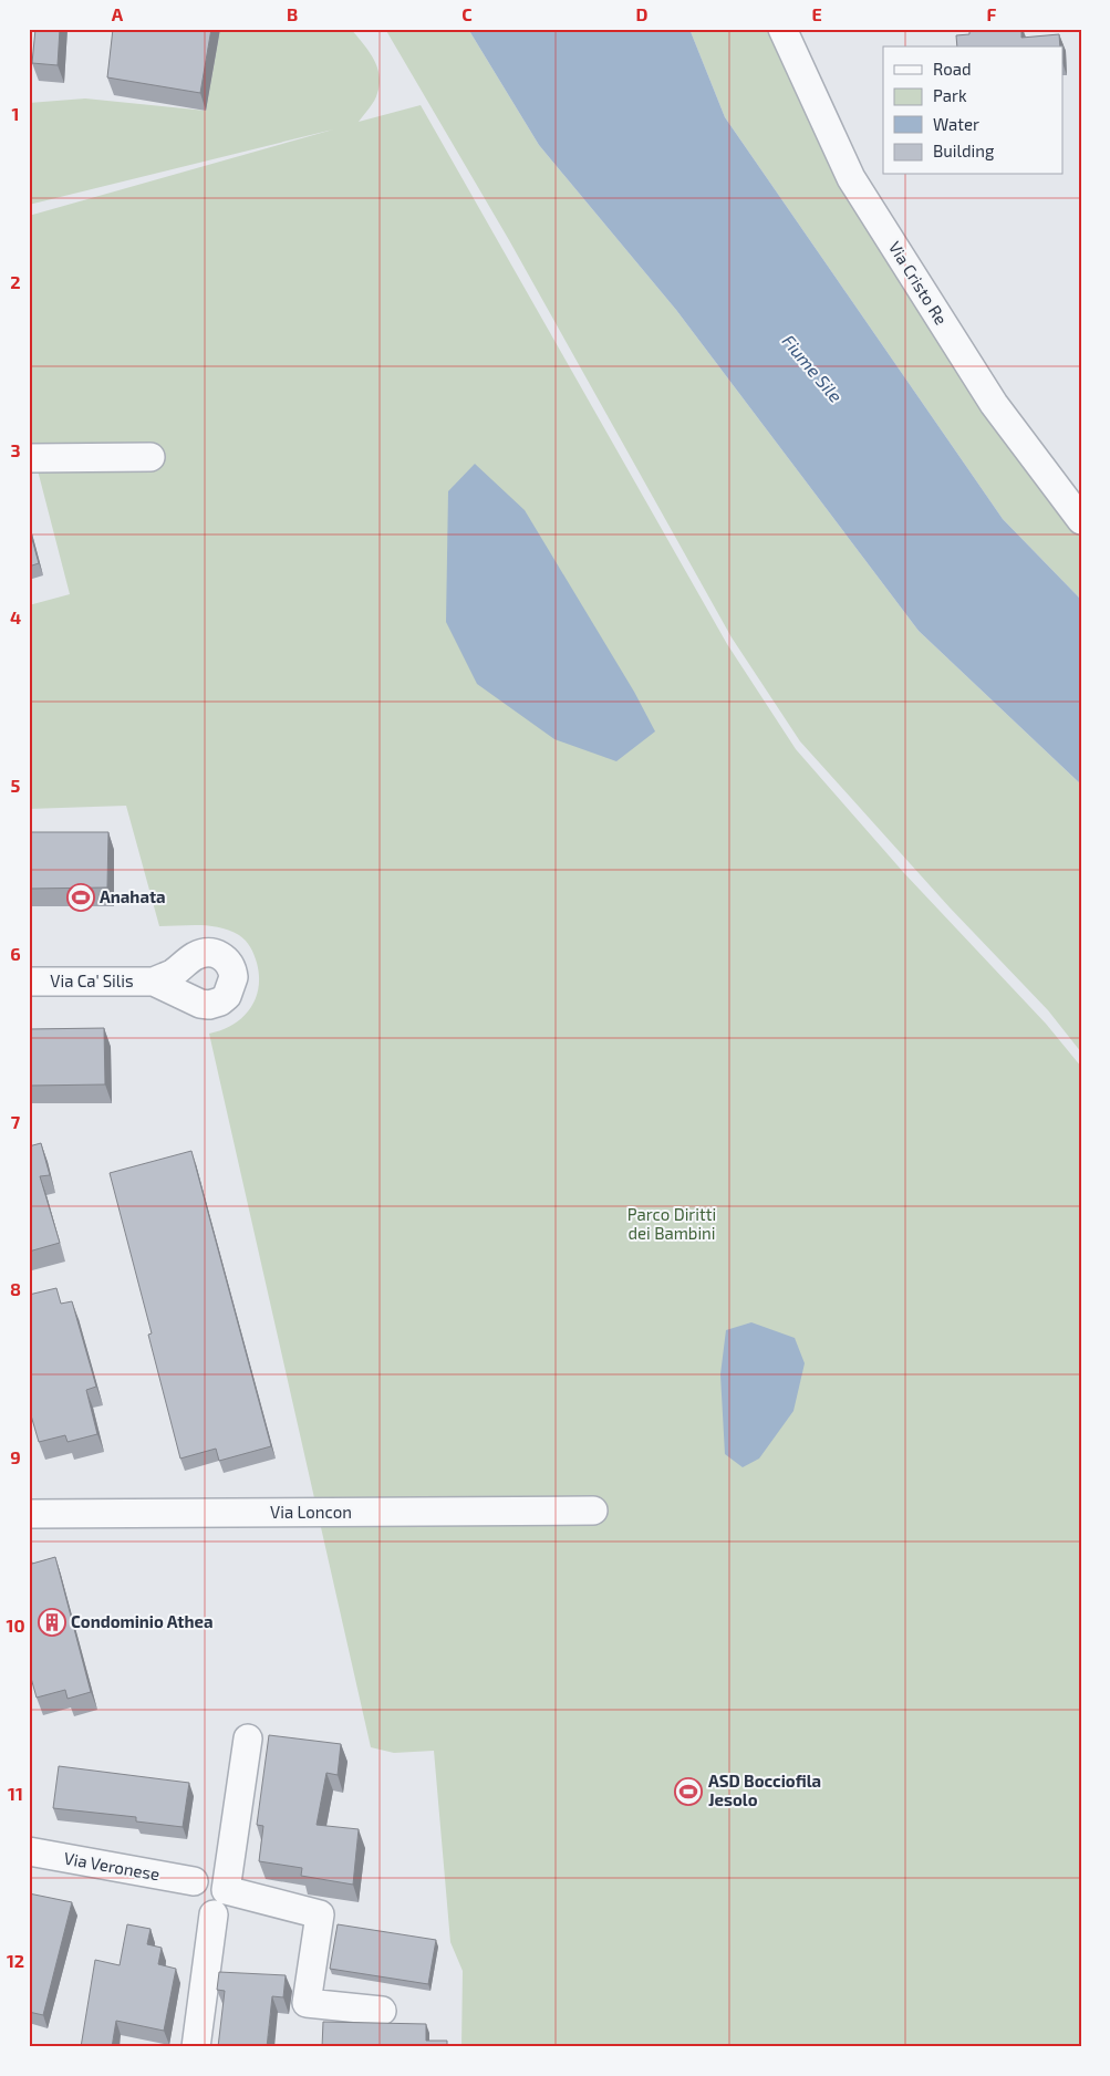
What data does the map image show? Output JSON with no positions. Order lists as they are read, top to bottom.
{
  "streets": {
    "street": [
      "Via Cristo Re",
      "Via Ca' Silis",
      "Via Loncon",
      "Via Veronese"
    ]
  },
  "water": ["Fiume Sile"],
  "parks": ["Parco Diritti dei Bambini"],
  "places": {
    "sports": ["Anahata", "ASD Bocciofila Jesolo"],
    "building": ["Condominio Athea"]
  },
  "legend": [
    "Road",
    "Park",
    "Water",
    "Building"
  ],
  "grid": {
    "columns": [
      "A",
      "B",
      "C",
      "D",
      "E",
      "F"
    ],
    "rows": [
      "1",
      "2",
      "3",
      "4",
      "5",
      "6",
      "7",
      "8",
      "9",
      "10",
      "11",
      "12"
    ]
  }
}
